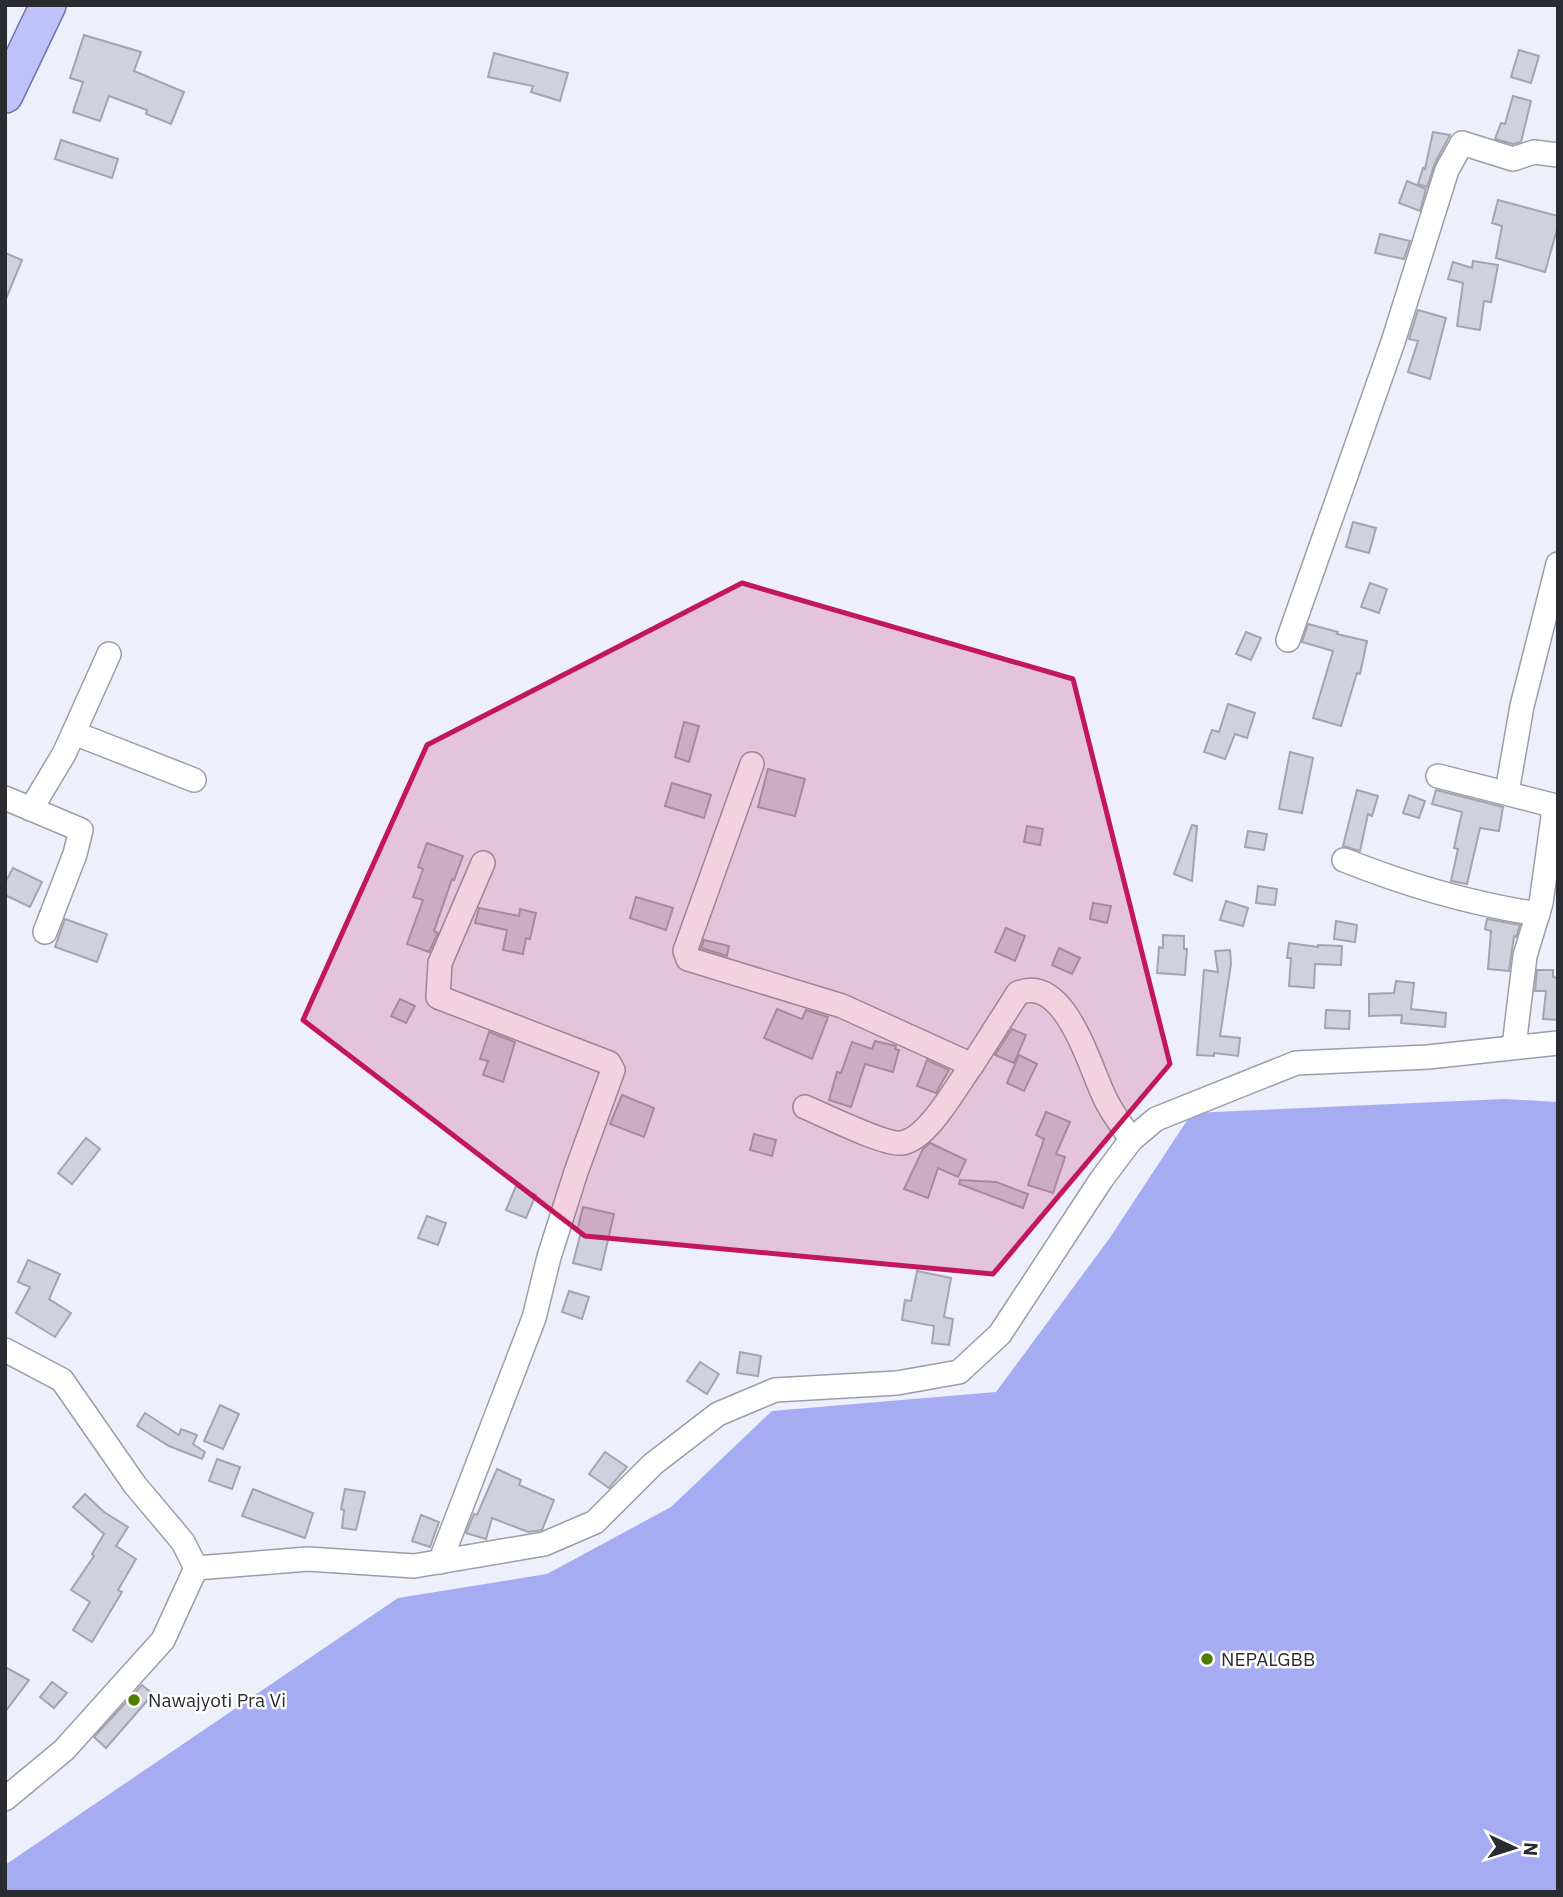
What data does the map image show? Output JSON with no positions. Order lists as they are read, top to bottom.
{
  "places": ["NEPALGBB", "Nawajyoti Pra Vi"],
  "north": "right"
}
